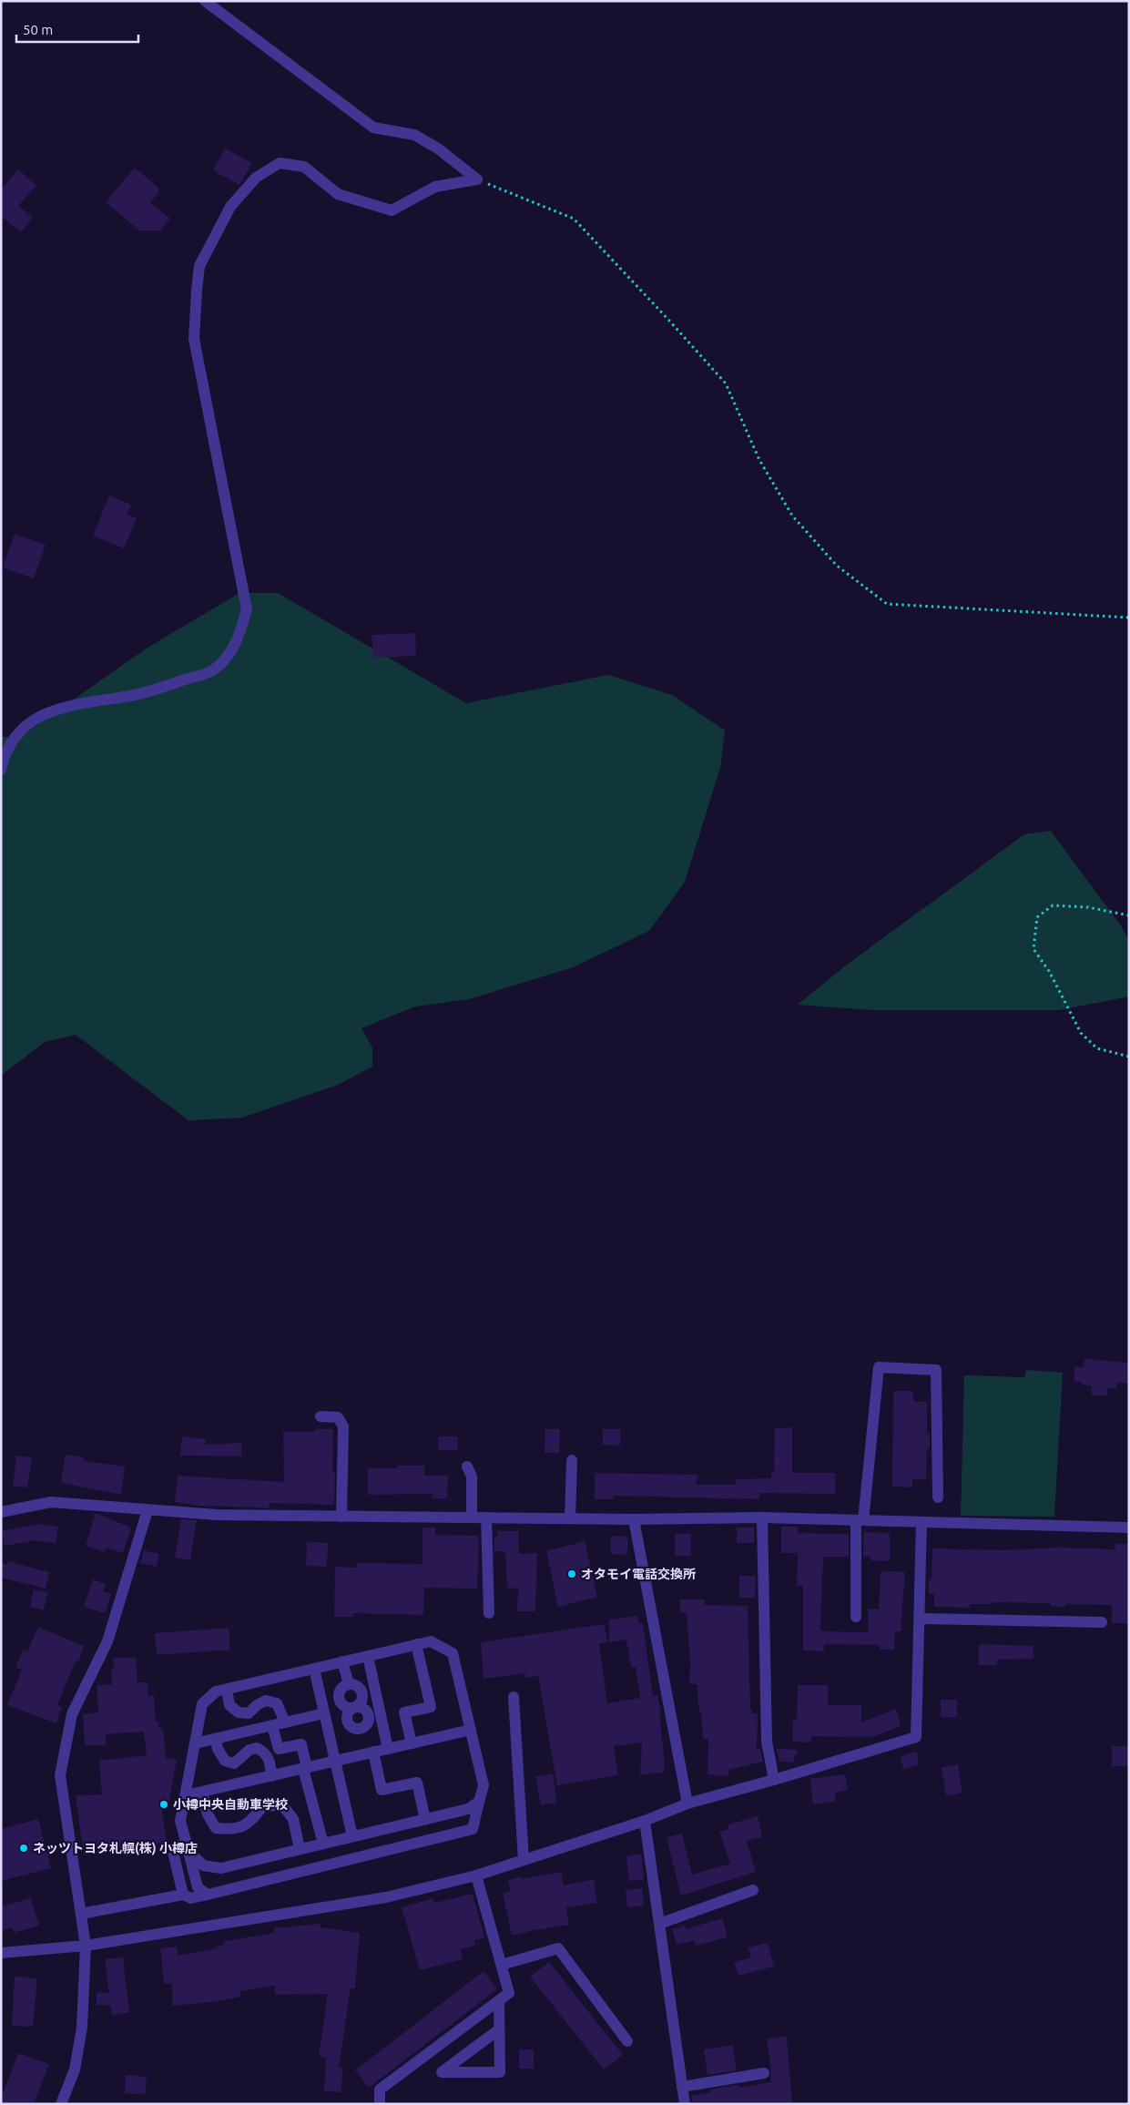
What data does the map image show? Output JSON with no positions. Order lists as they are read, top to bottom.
{
  "places": ["オタモイ電話交換所", "小樽中央自動車学校", "ネッツトヨタ札幌(株) 小樽店"],
  "scale_bar": "50 m"
}
